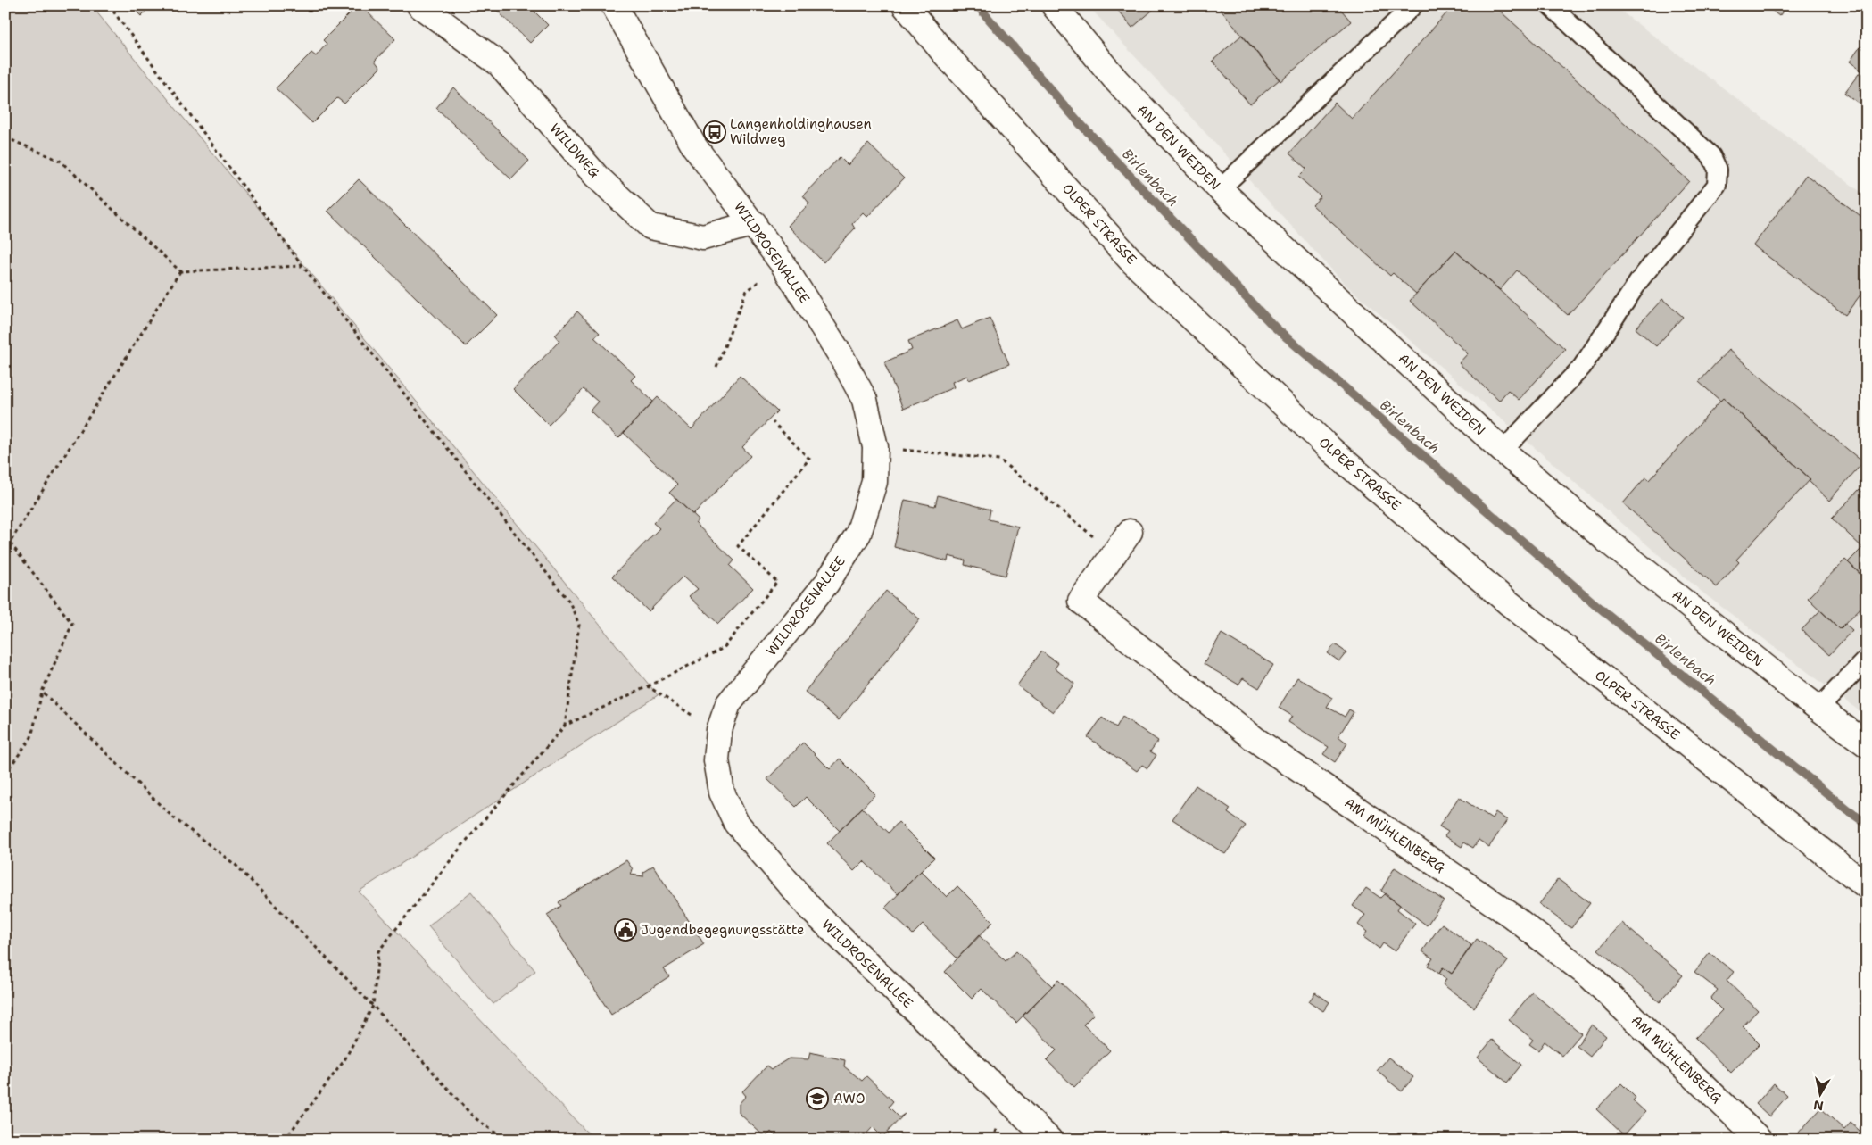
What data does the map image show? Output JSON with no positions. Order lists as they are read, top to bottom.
{
  "streets": {
    "street": [
      "AN DEN WEIDEN",
      "WILDWEG",
      "OLPER STRASSE",
      "WILDROSENALLEE",
      "AM MÜHLENBERG"
    ]
  },
  "crossings": [
    ["WILDWEG", "WILDROSENALLEE"]
  ],
  "water": ["Birlenbach"],
  "places": {
    "bus stop": ["Langenholdinghausen Wildweg"],
    "public building": ["Jugendbegegnungsstätte"],
    "school or university": ["AWO"]
  },
  "north": "bottom"
}
